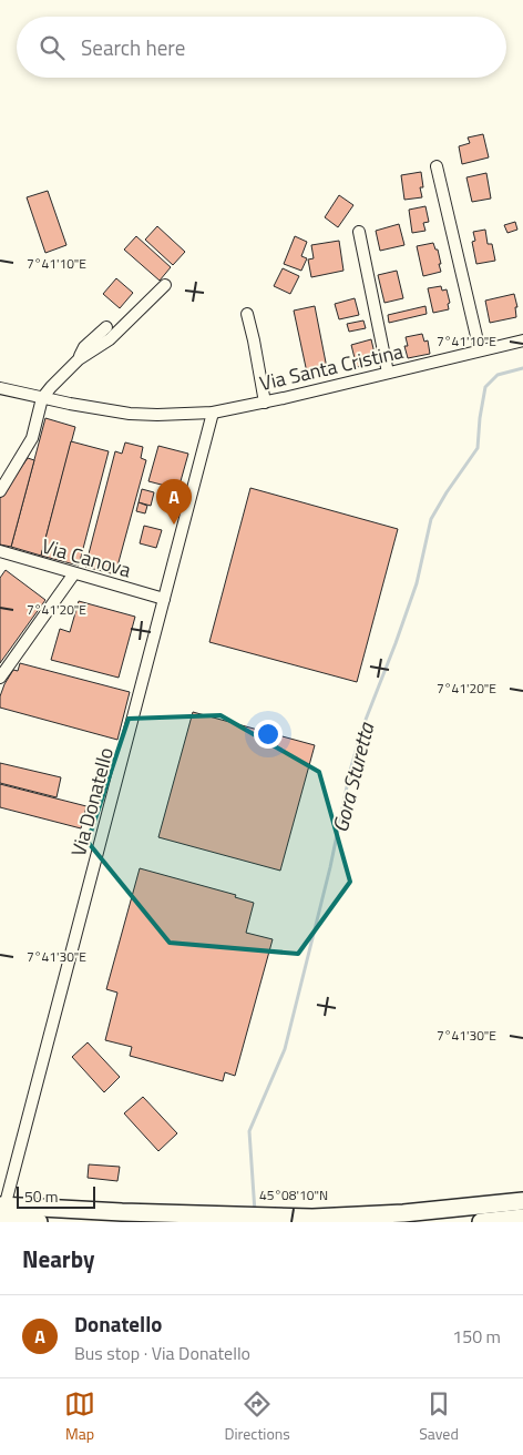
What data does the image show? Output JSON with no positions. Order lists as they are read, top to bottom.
{
  "streets": {
    "street": ["Via Santa Cristina", "Via Canova", "Via Donatello"]
  },
  "crossings": [
    ["Via Santa Cristina", "Via Donatello"],
    ["Via Canova", "Via Donatello"]
  ],
  "water": ["Gora Sturetta"],
  "scale_bar": "50 m",
  "page": {
    "search": "Search here",
    "pins": "A",
    "scale": "50 m",
    "heading": "Nearby",
    "list": [
      {
        "mark": "A",
        "name": "Donatello",
        "note": "Bus stop · Via Donatello",
        "value": "150 m"
      }
    ],
    "nav": ["Map", "Directions", "Saved"]
  },
  "coordinates": [
    "7°41'10\"E",
    "7°41'20\"E",
    "7°41'30\"E",
    "45°08'10\"N"
  ]
}
